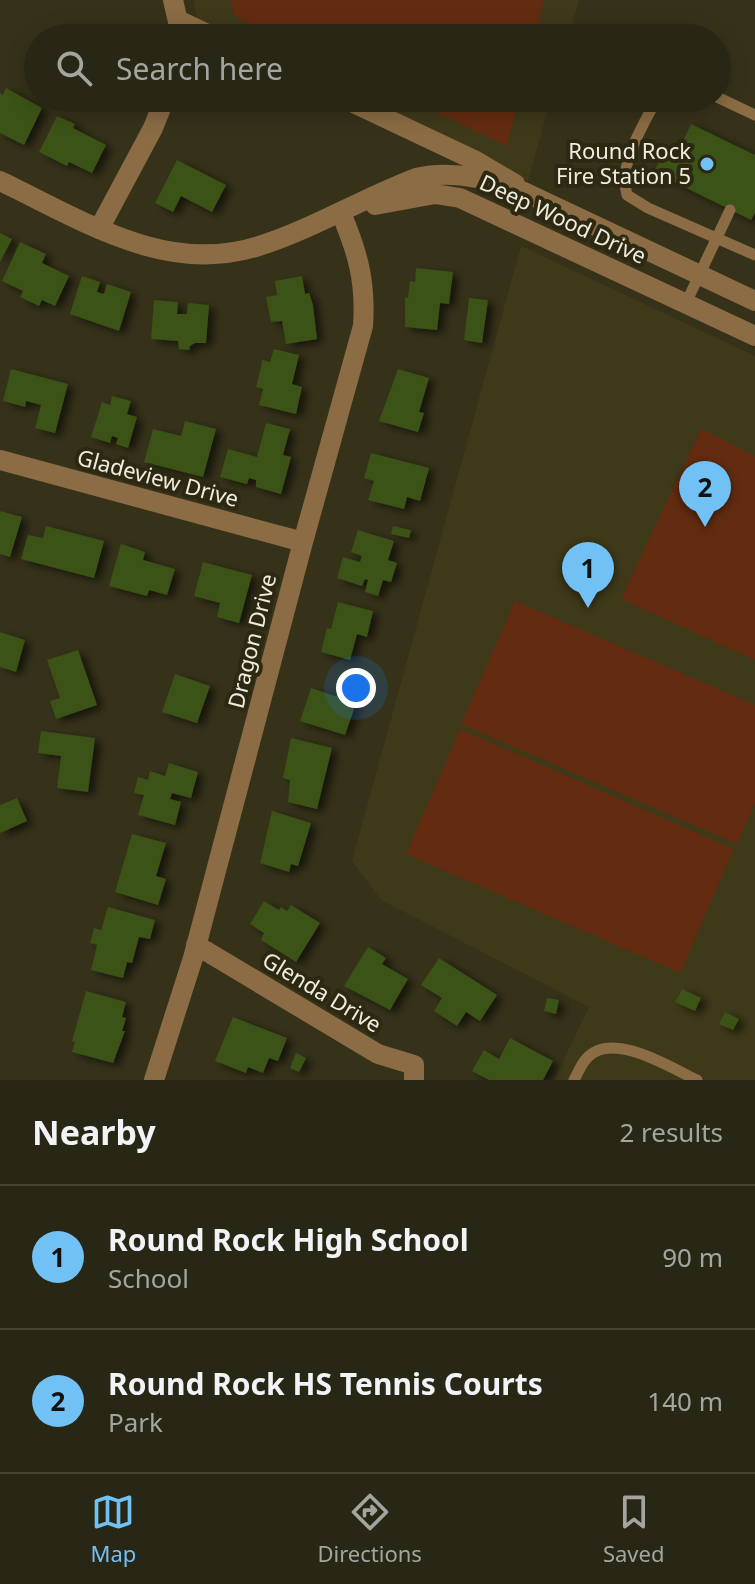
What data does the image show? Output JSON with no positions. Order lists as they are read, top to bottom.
{
  "streets": {
    "street": [
      "Deep Wood Drive",
      "Gladeview Drive",
      "Dragon Drive",
      "Glenda Drive"
    ]
  },
  "crossings": [
    ["Deep Wood Drive", "Dragon Drive"],
    ["Gladeview Drive", "Dragon Drive"],
    ["Dragon Drive", "Glenda Drive"]
  ],
  "places": ["Round Rock Fire Station 5"],
  "page": {
    "search": "Search here",
    "pins": ["2", "1"],
    "heading": ["Nearby", "2 results"],
    "list": [
      {
        "mark": "1",
        "name": "Round Rock High School",
        "note": "School",
        "value": "90 m"
      },
      {
        "mark": "2",
        "name": "Round Rock HS Tennis Courts",
        "note": "Park",
        "value": "140 m"
      }
    ],
    "nav": ["Map", "Directions", "Saved"]
  }
}
